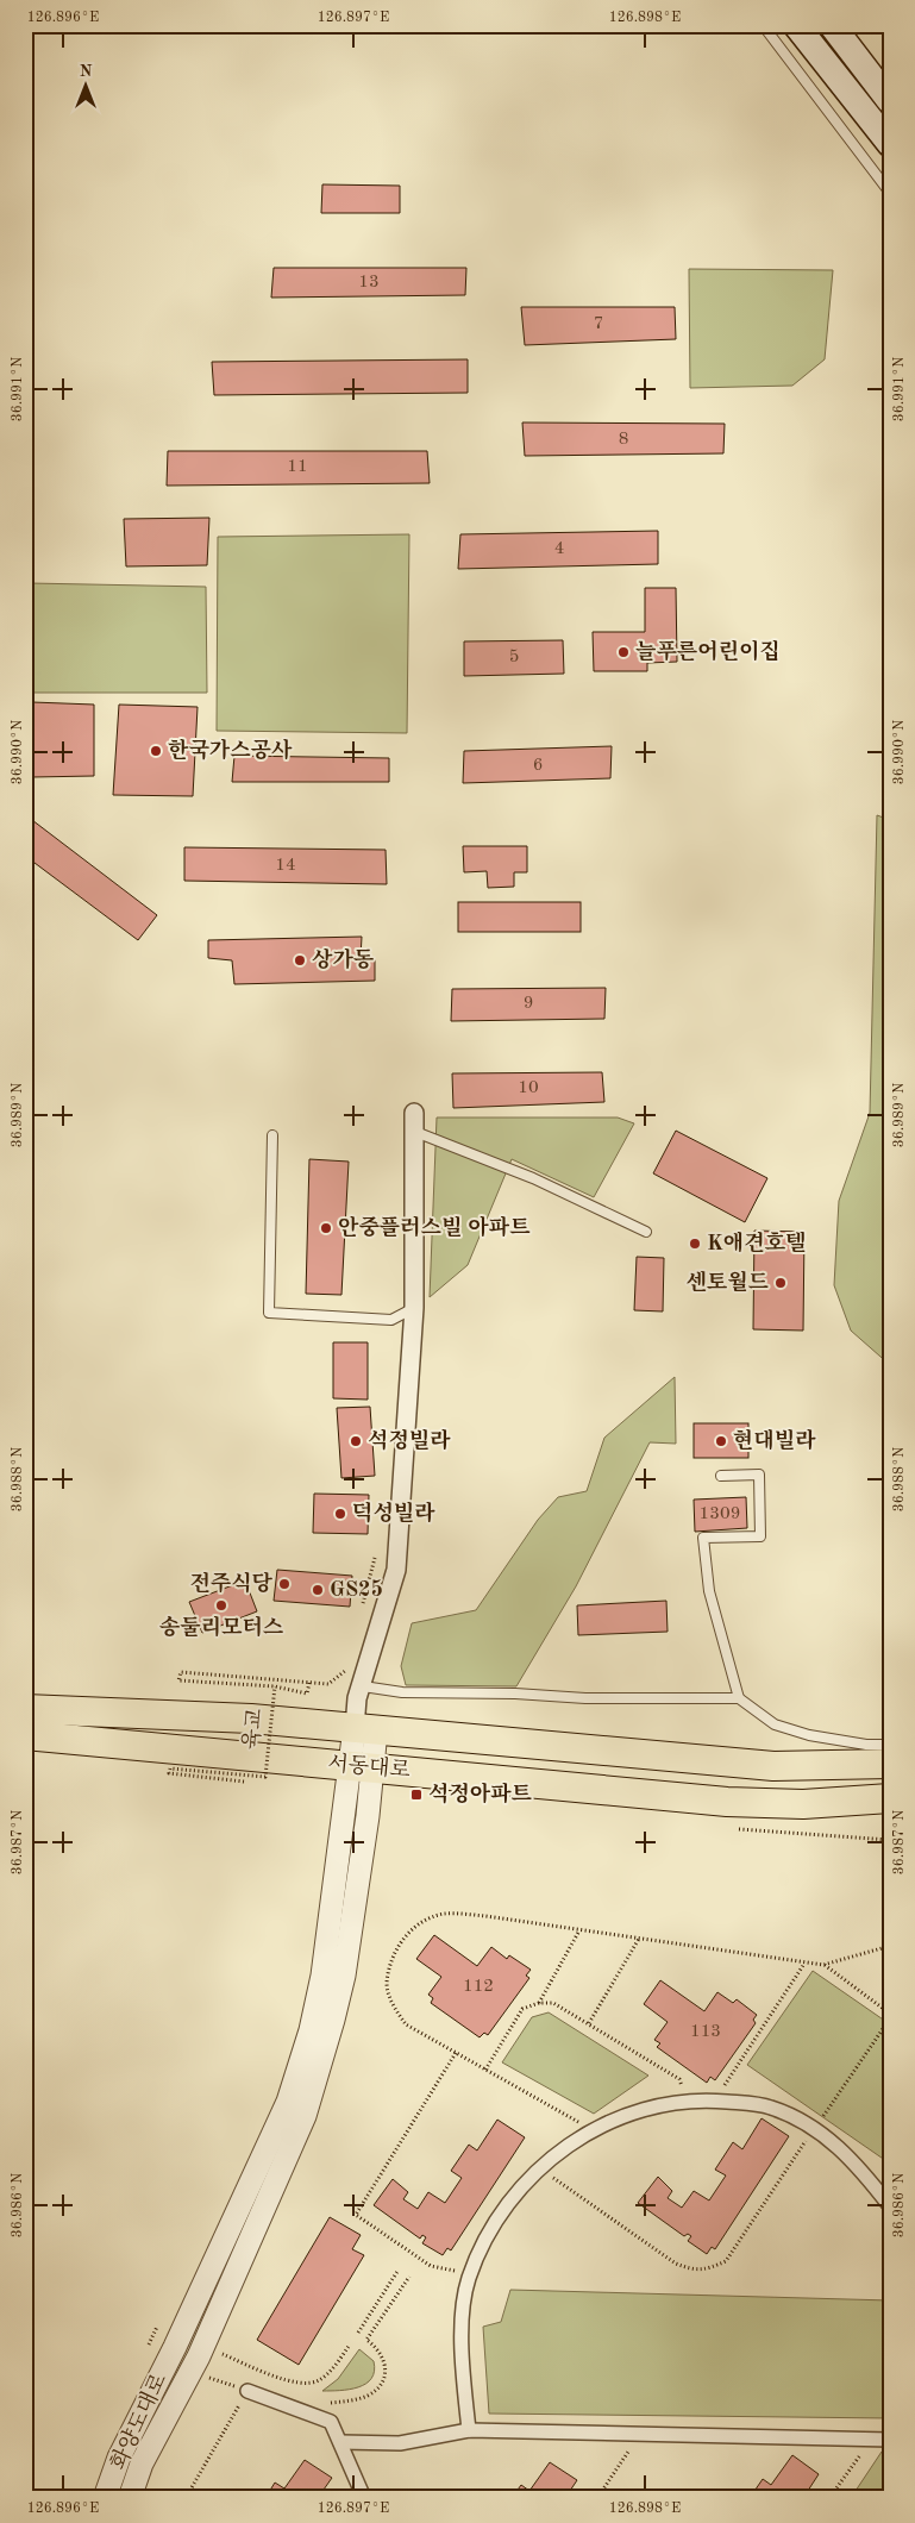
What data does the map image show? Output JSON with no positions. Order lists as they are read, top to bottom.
{
  "streets": {
    "main road": ["서동대로"],
    "street": ["화양도대로"],
    "path": ["육교"]
  },
  "crossings": [
    ["서동대로", "화양도대로"]
  ],
  "places": {
    "other": [
      "늘푸른어린이집",
      "한국가스공사",
      "상가동",
      "안중플러스빌 아파트",
      "K애견호텔",
      "센토월드",
      "석정빌라",
      "현대빌라",
      "덕성빌라",
      "전주식당",
      "GS25",
      "송둘리모터스"
    ],
    "transit": ["석정아파트"]
  },
  "house_numbers": [
    "13",
    "7",
    "8",
    "11",
    "4",
    "5",
    "6",
    "14",
    "9",
    "10",
    "1309",
    "112",
    "113"
  ],
  "north": "top",
  "coordinates": [
    "126.896°E",
    "126.897°E",
    "126.898°E",
    "36.991°N",
    "36.990°N",
    "36.989°N",
    "36.988°N",
    "36.987°N",
    "36.986°N"
  ]
}
